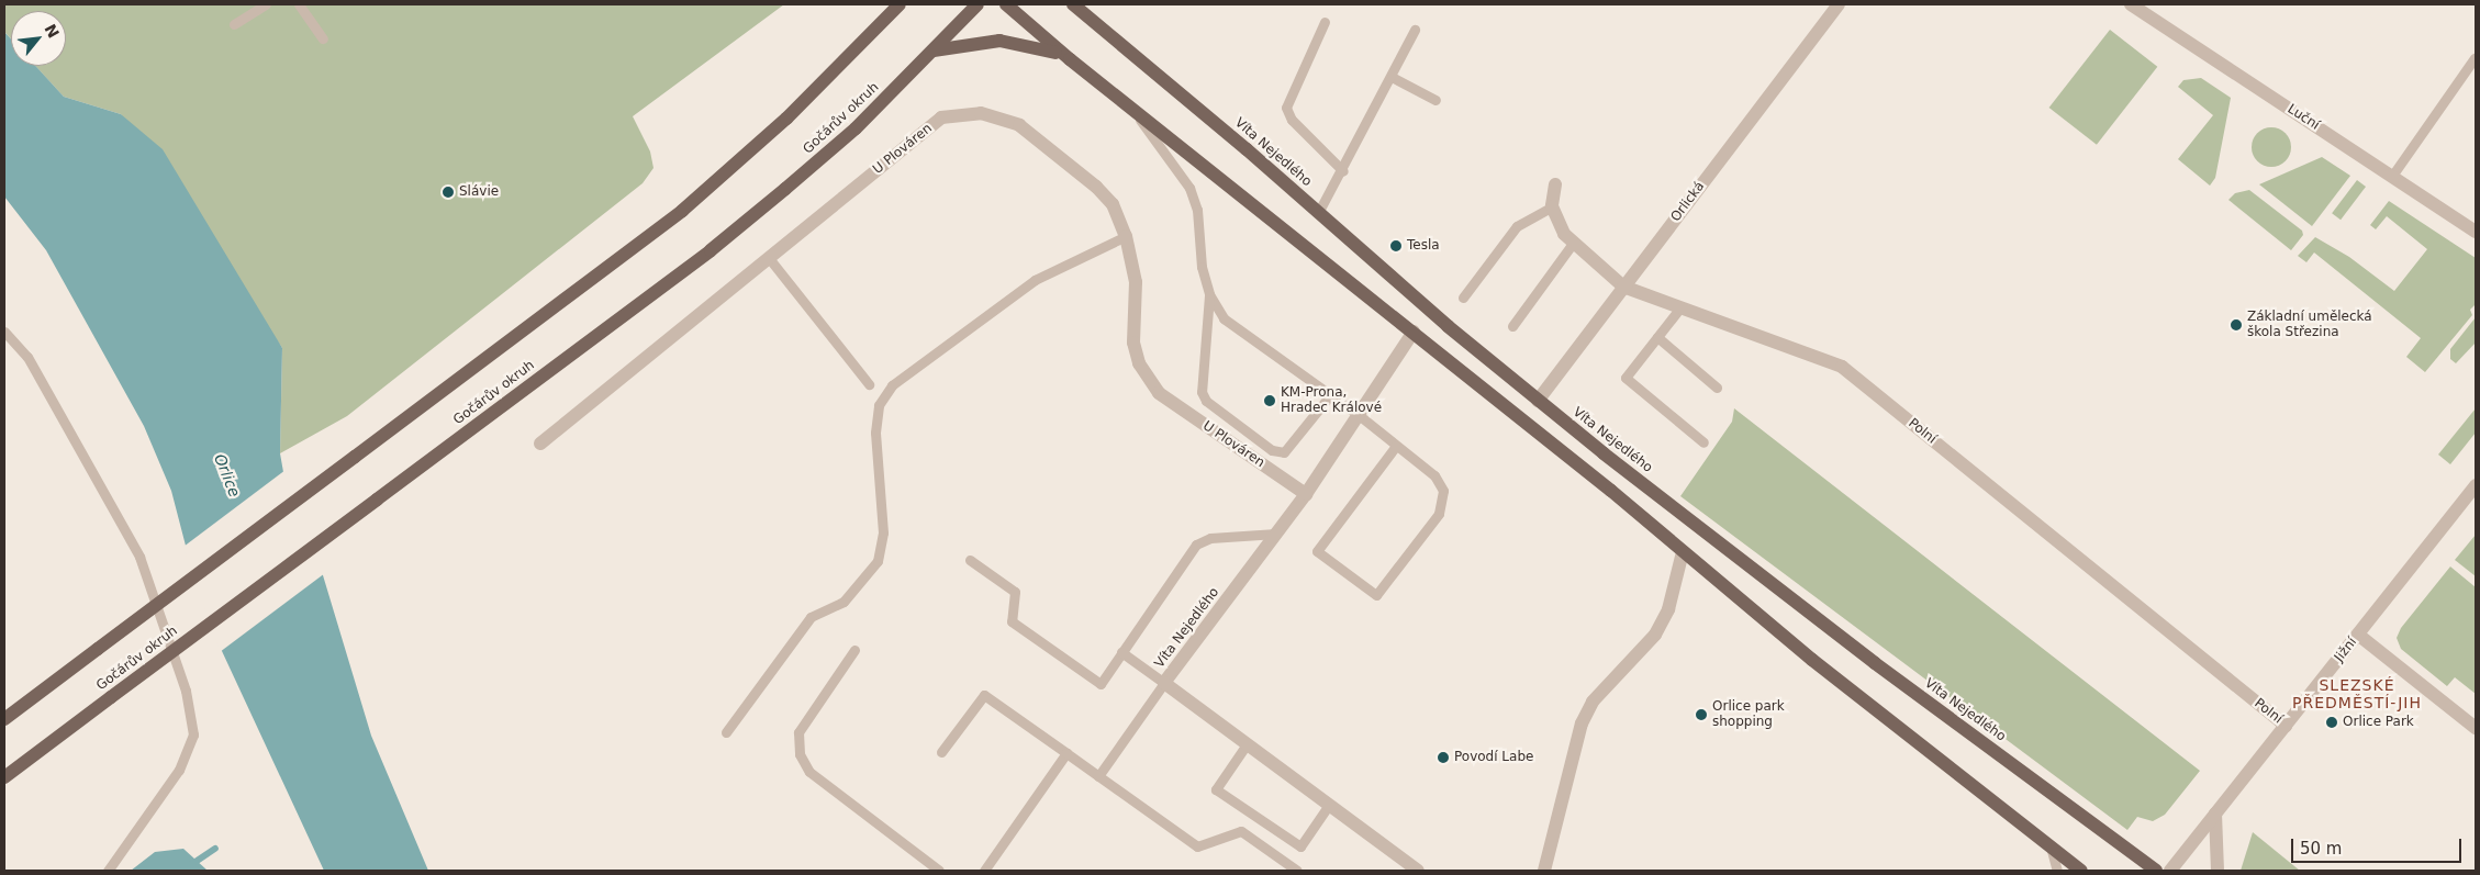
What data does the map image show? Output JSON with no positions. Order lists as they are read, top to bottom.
{
  "streets": {
    "main road": ["Gočárův okruh", "Víta Nejedlého"],
    "street": [
      "Luční",
      "U Plováren",
      "Orlická",
      "Polní",
      "Jižní"
    ]
  },
  "crossings": [
    ["U Plováren", "Víta Nejedlého"],
    ["Víta Nejedlého", "Orlická"],
    ["Orlická", "Polní"],
    ["Polní", "Jižní"]
  ],
  "districts": ["SLEZSKÉ PŘEDMĚSTÍ-JIH"],
  "water": ["Orlice"],
  "places": [
    "Slávie",
    "Tesla",
    "Základní umělecká škola Střezina",
    "KM-Prona, Hradec Králové",
    "Orlice park shopping",
    "Orlice Park",
    "Povodí Labe"
  ],
  "scale_bar": "50 m",
  "north": "top right"
}
